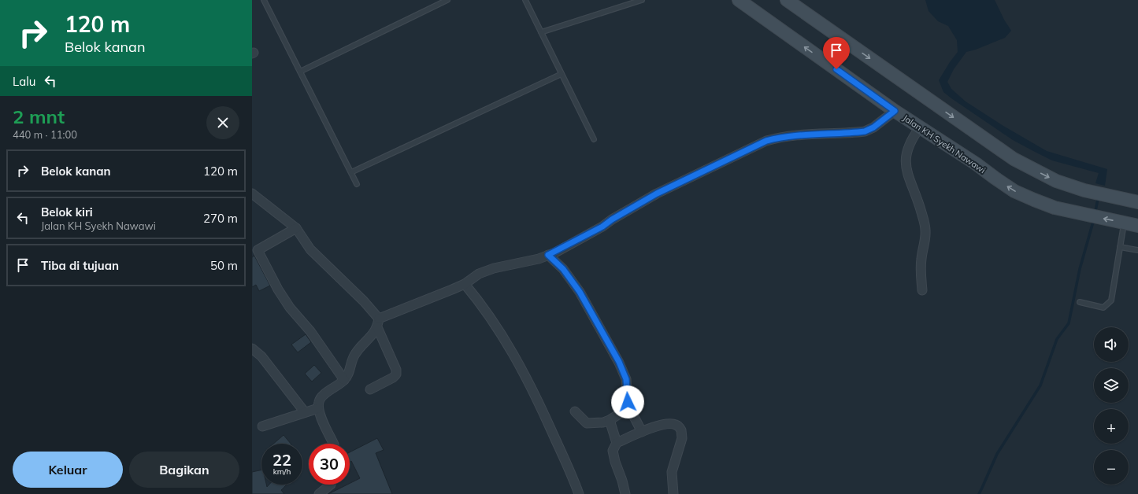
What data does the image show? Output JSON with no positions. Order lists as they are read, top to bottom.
{
  "streets": {
    "main road": ["Jalan KH Syekh Nawawi"]
  },
  "page": {
    "turn": ["120 m", "Belok kanan"],
    "then": "Lalu",
    "heading": ["2 mnt", "440 m · 11:00"],
    "list": [
      {
        "name": "Belok kanan",
        "value": "120 m"
      },
      {
        "name": "Belok kiri",
        "note": "Jalan KH Syekh Nawawi",
        "value": "270 m"
      },
      {
        "name": "Tiba di tujuan",
        "value": "50 m"
      }
    ],
    "map_buttons": ["+", "−"],
    "speed": "22 km/h",
    "limit": "30",
    "buttons": ["Keluar", "Bagikan"]
  }
}
